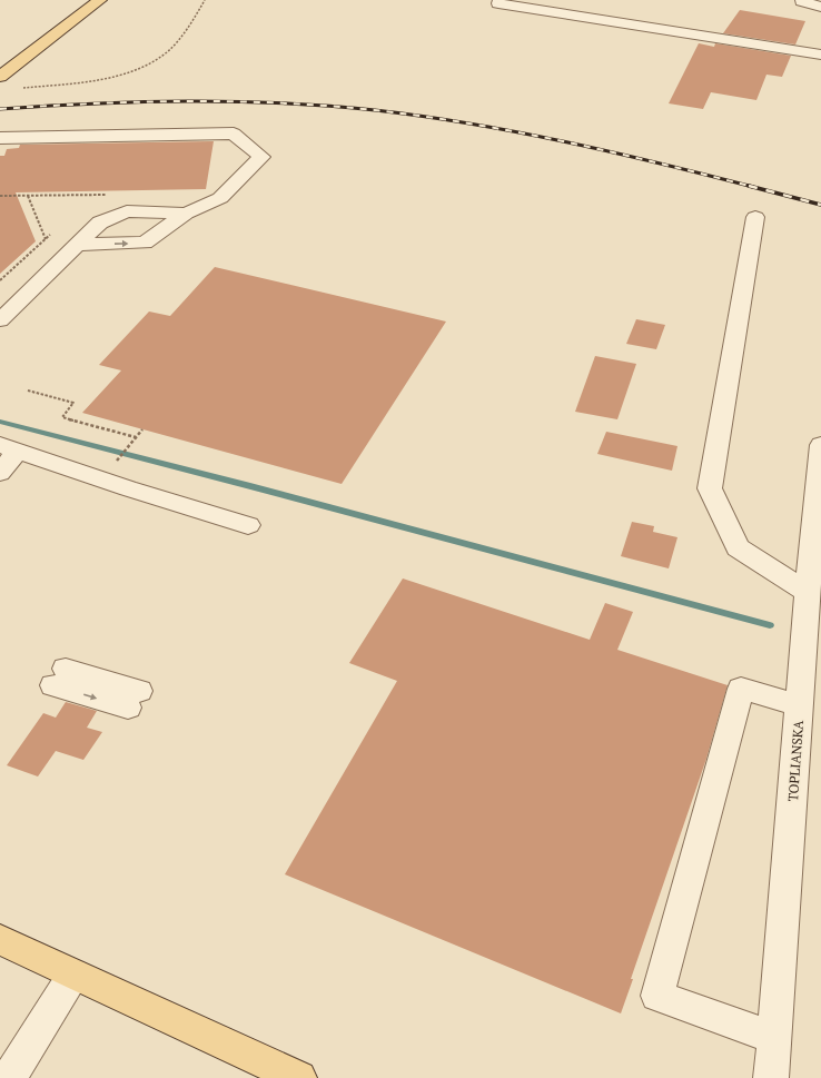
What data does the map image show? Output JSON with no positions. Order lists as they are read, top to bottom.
{
  "streets": {
    "street": ["TOPLIANSKA"]
  }
}
